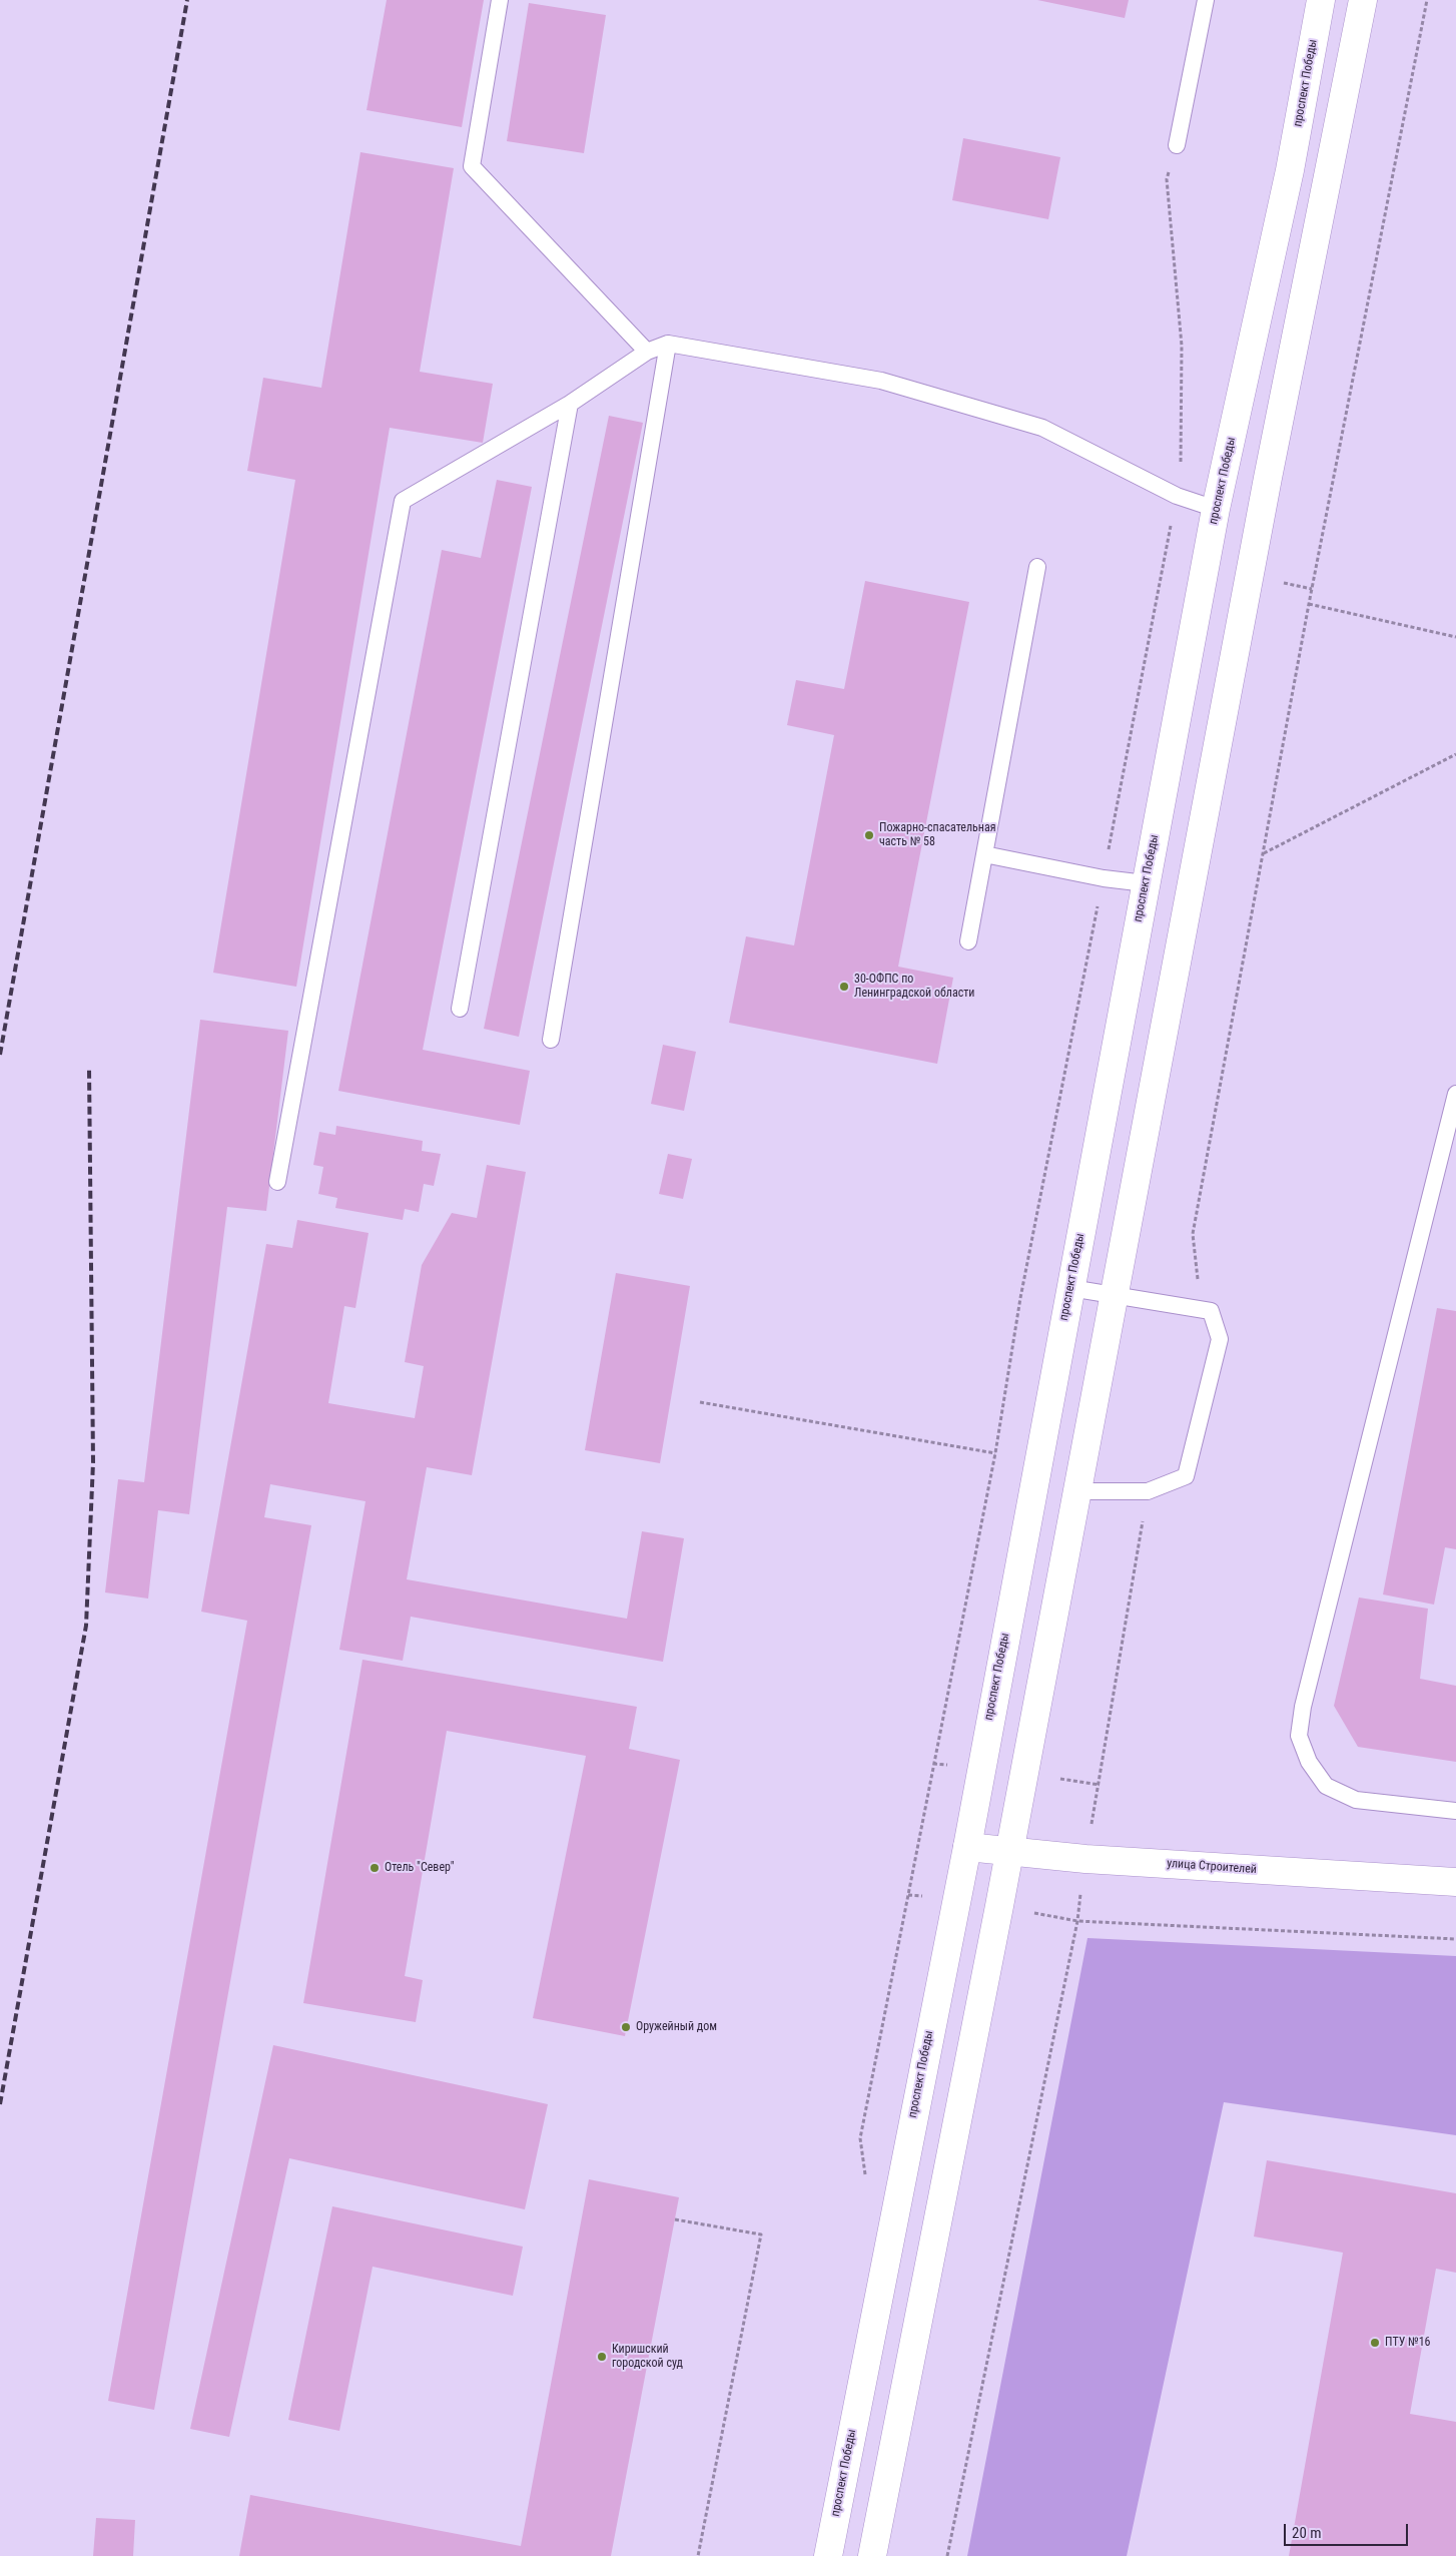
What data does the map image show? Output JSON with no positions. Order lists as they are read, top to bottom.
{
  "streets": {
    "main road": ["проспект Победы", "улица Строителей"]
  },
  "crossings": [
    ["проспект Победы", "улица Строителей"]
  ],
  "places": [
    "Пожарно-спасательная часть № 58",
    "30-ОФПС по Ленинградской области",
    "Отель \"Север\"",
    "Оружейный дом",
    "ПТУ №16",
    "Киришский городской суд"
  ],
  "scale_bar": "20 m"
}
